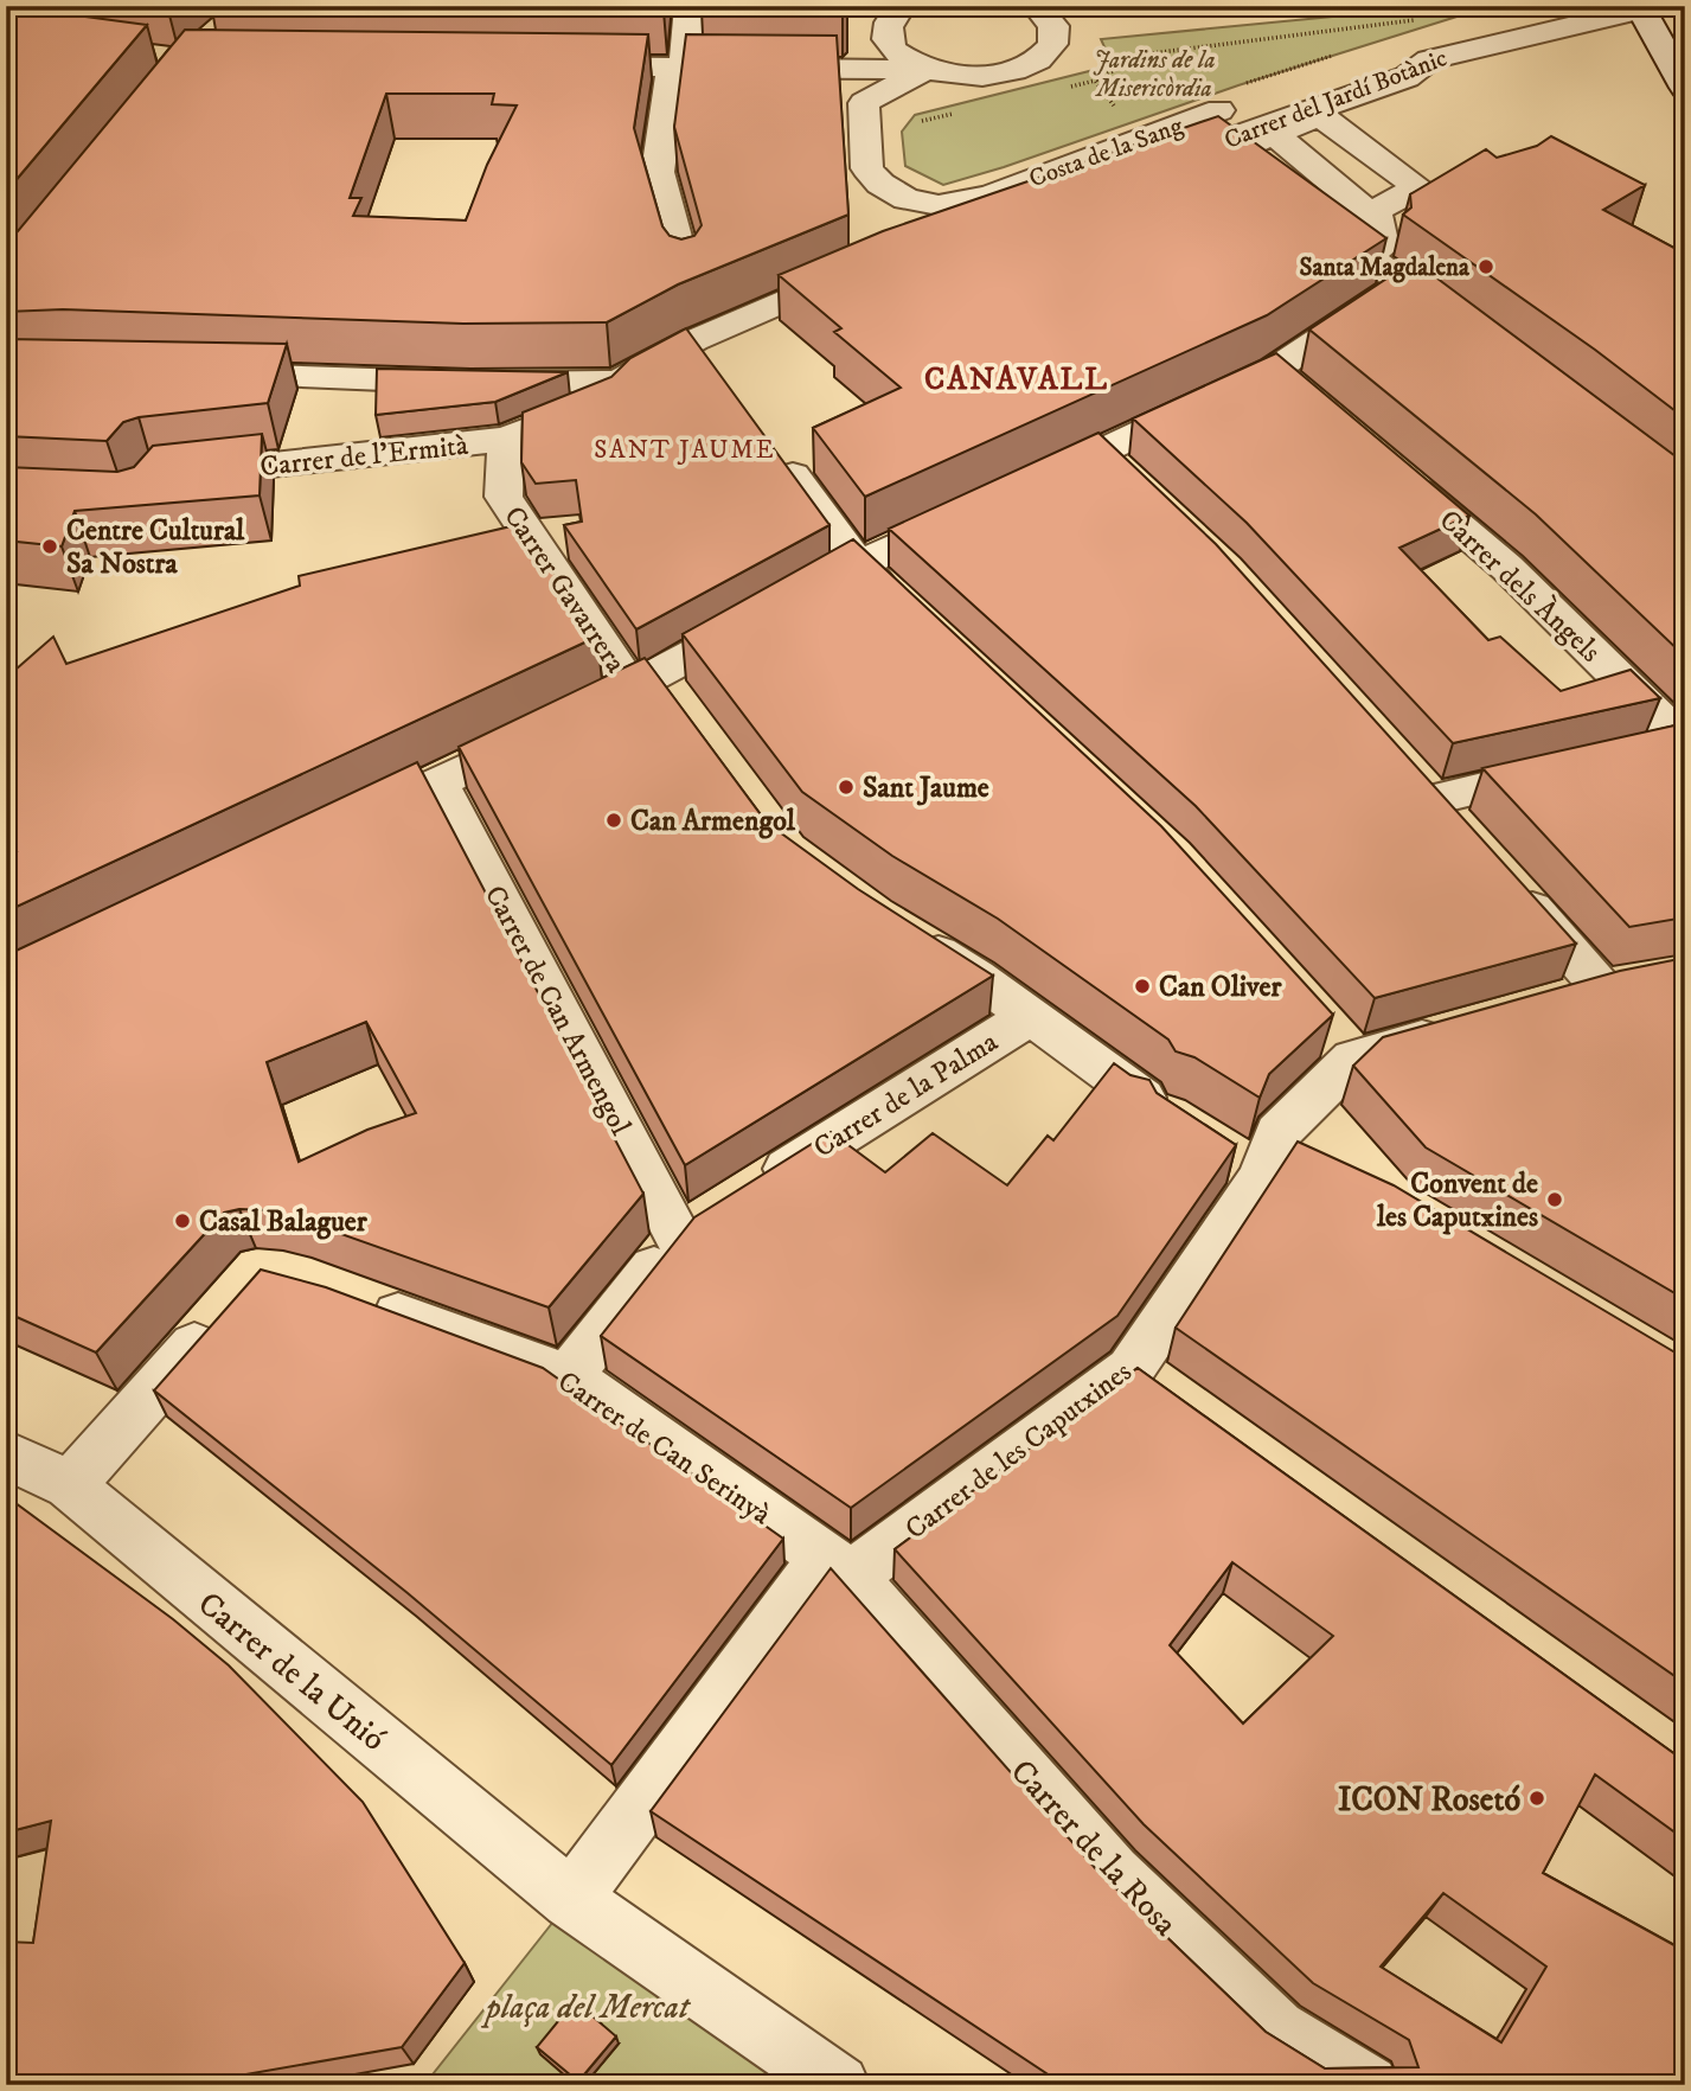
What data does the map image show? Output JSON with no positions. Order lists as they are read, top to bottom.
{
  "streets": {
    "street": [
      "Carrer del Jardí Botànic",
      "Costa de la Sang",
      "Carrer de l'Ermità",
      "Carrer dels Àngels",
      "Carrer Gavarrera",
      "Carrer de Can Armengol",
      "Carrer de la Palma",
      "Carrer de Can Serinyà",
      "Carrer de les Caputxines",
      "Carrer de la Unió",
      "Carrer de la Rosa"
    ]
  },
  "crossings": [
    ["Carrer de l'Ermità", "Carrer Gavarrera"],
    ["Carrer de Can Armengol", "Carrer de la Palma"],
    ["Carrer de la Palma", "Carrer de Can Serinyà"],
    ["Carrer de Can Serinyà", "Carrer de les Caputxines"],
    ["Carrer de Can Serinyà", "Carrer de la Rosa"],
    ["Carrer de les Caputxines", "Carrer de la Unió"],
    ["Carrer de les Caputxines", "Carrer de la Rosa"]
  ],
  "districts": ["CANAVALL", "SANT JAUME"],
  "parks": ["Jardins de la Misericòrdia", "plaça del Mercat"],
  "places": [
    "Santa Magdalena",
    "Centre Cultural Sa Nostra",
    "Sant Jaume",
    "Can Armengol",
    "Can Oliver",
    "Convent de les Caputxines",
    "Casal Balaguer",
    "ICON Rosetó"
  ]
}
